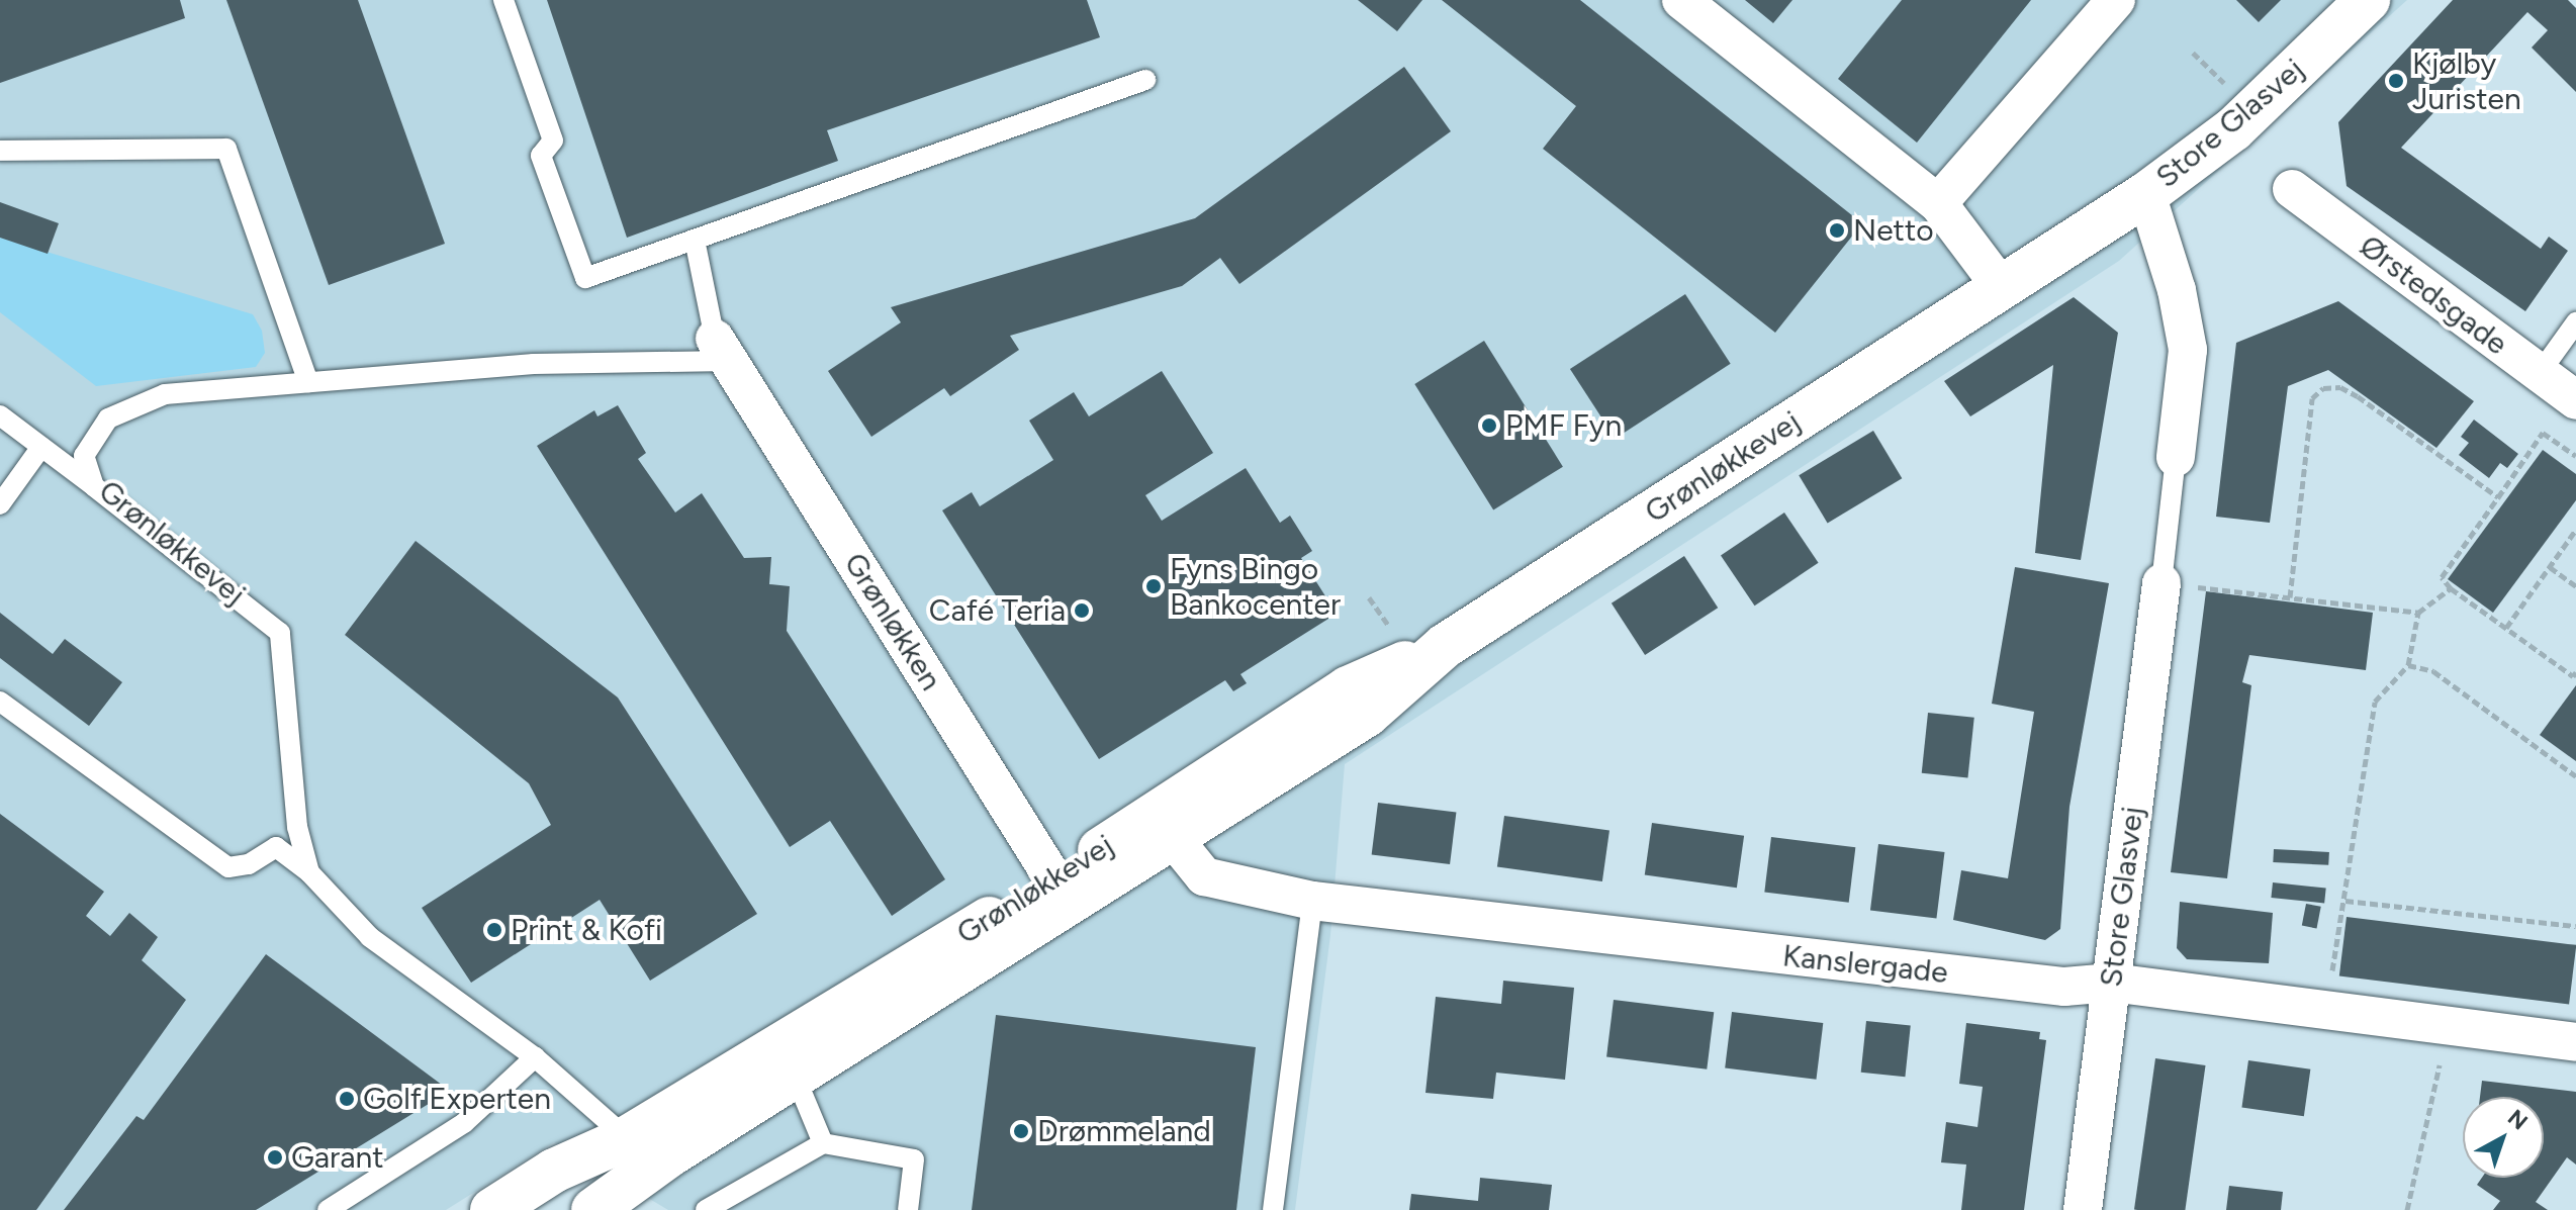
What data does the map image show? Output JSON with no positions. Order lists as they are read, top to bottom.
{
  "streets": {
    "main road": ["Store Glasvej", "Grønløkkevej"],
    "street": ["Ørstedsgade", "Grønløkken", "Kanslergade"]
  },
  "crossings": [
    ["Store Glasvej", "Grønløkkevej"],
    ["Store Glasvej", "Kanslergade"],
    ["Grønløkkevej", "Grønløkken"],
    ["Grønløkkevej", "Kanslergade"]
  ],
  "places": [
    "Kjølby Juristen",
    "Netto",
    "PMF Fyn",
    "Fyns Bingo Bankocenter",
    "Café Teria",
    "Print & Kofi",
    "Golf Experten",
    "Drømmeland",
    "Garant"
  ],
  "north": "top right"
}
